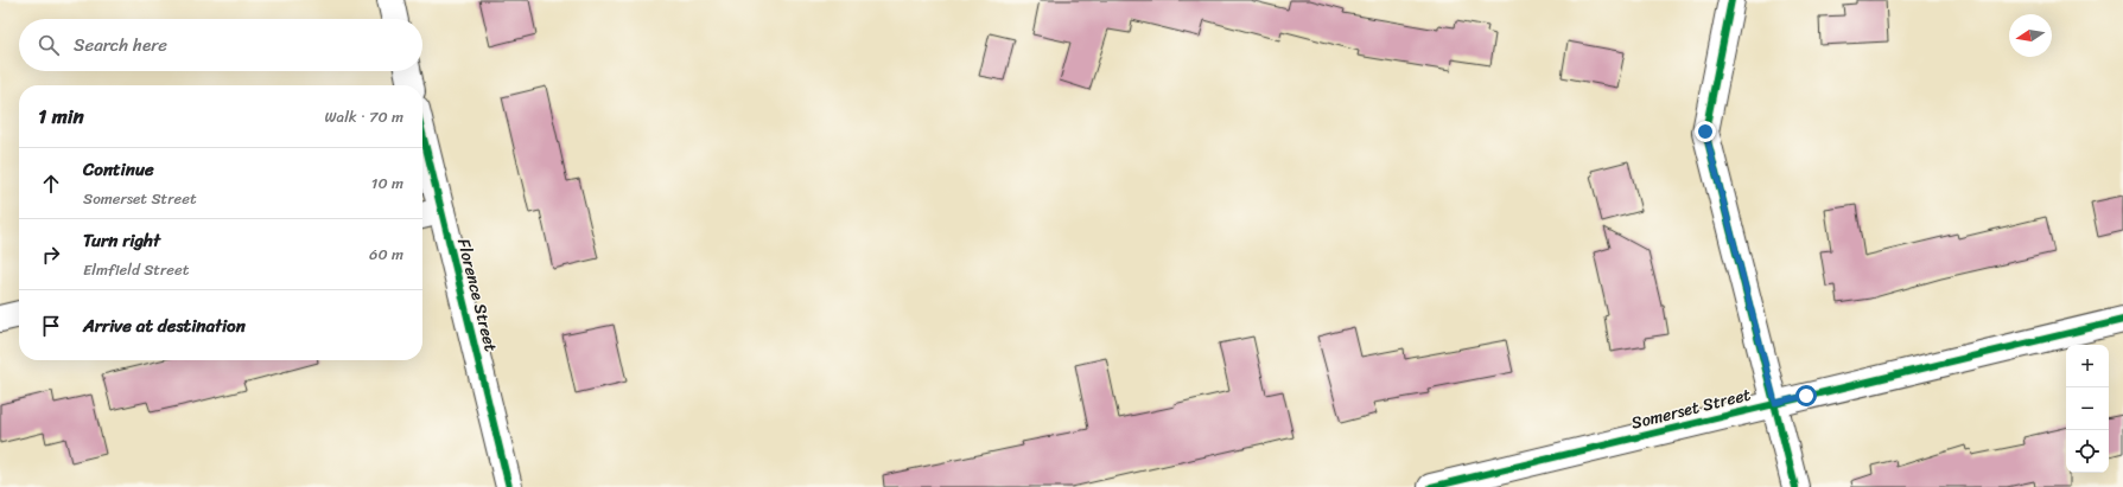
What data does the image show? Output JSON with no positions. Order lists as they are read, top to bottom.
{
  "streets": {
    "street": ["Florence Street", "Somerset Street"]
  },
  "north": "left",
  "page": {
    "search": "Search here",
    "heading": ["1 min", "Walk · 70 m"],
    "list": [
      ["Continue", "Somerset Street", "10 m"],
      ["Turn right", "Elmfield Street", "60 m"],
      "Arrive at destination"
    ],
    "map_buttons": ["+", "−"]
  }
}
